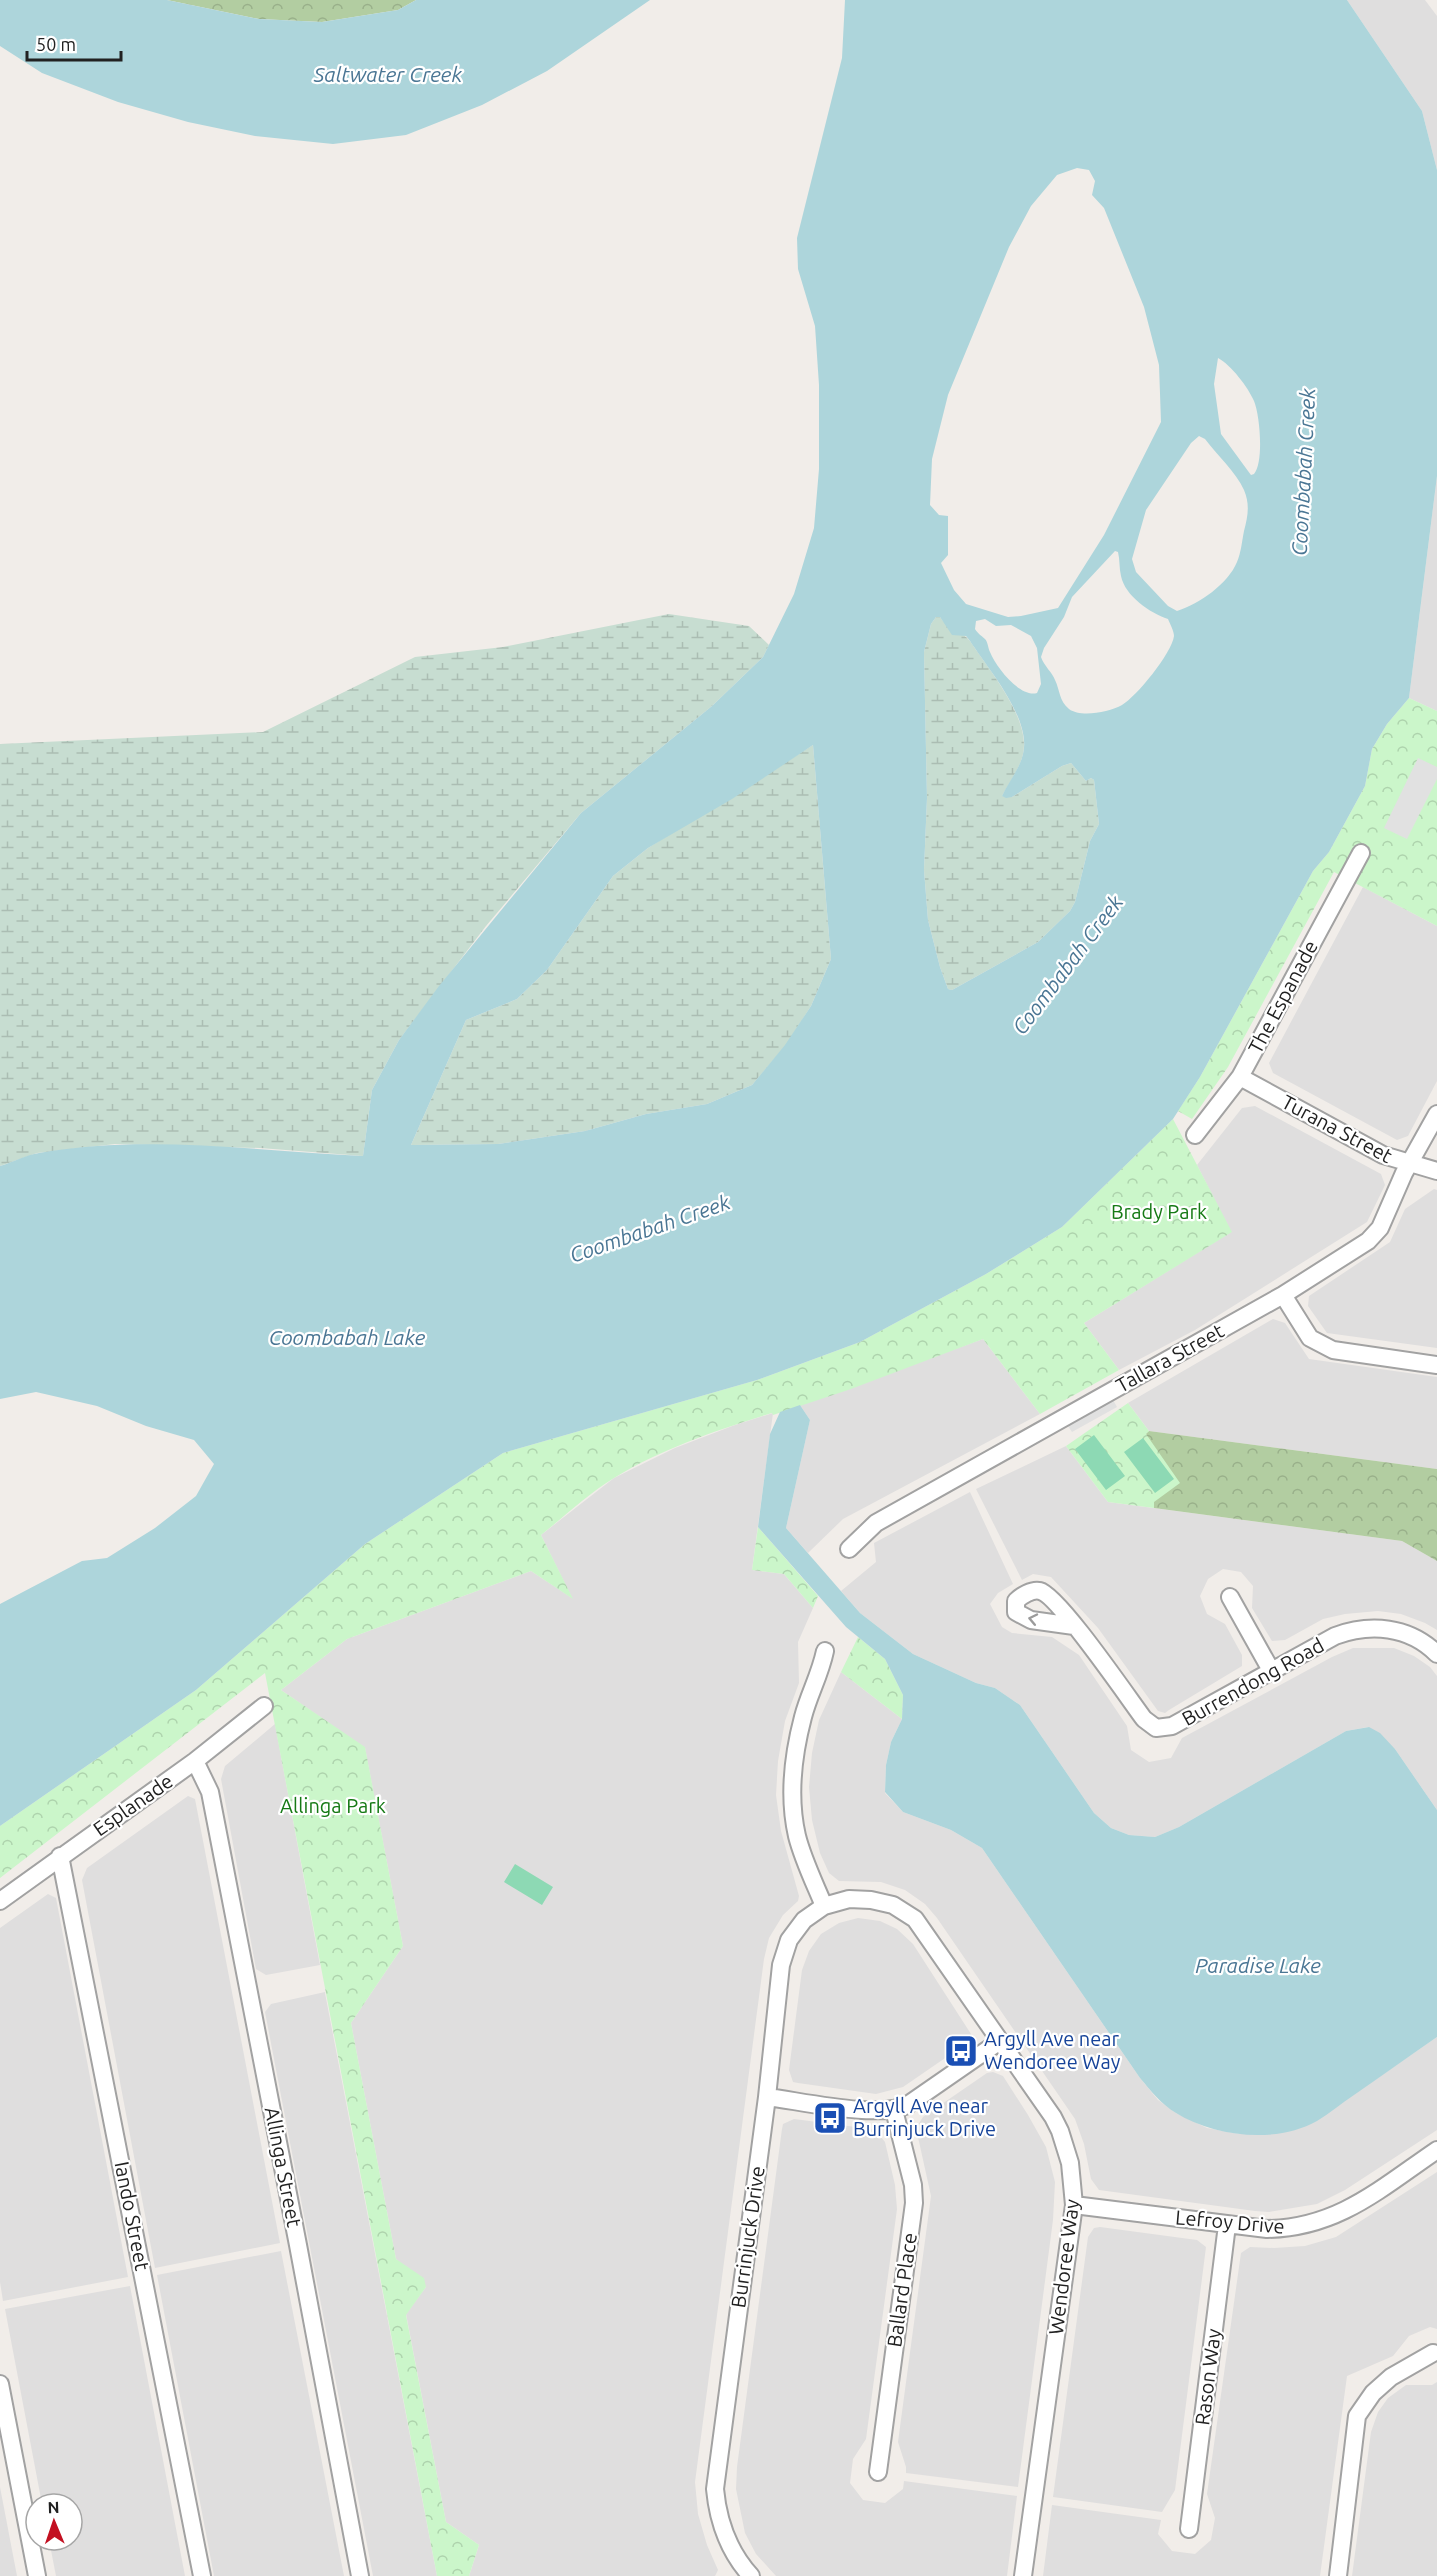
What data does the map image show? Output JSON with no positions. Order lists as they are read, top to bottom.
{
  "streets": {
    "street": [
      "The Espanade",
      "Turana Street",
      "Tallara Street",
      "Burrendong Road",
      "Esplanade",
      "Allinga Street",
      "Iando Street",
      "Lefroy Drive",
      "Burrinjuck Drive",
      "Wendoree Way",
      "Ballard Place",
      "Rason Way"
    ]
  },
  "crossings": [
    ["The Espanade", "Turana Street"],
    ["Turana Street", "Tallara Street"],
    ["Esplanade", "Allinga Street"],
    ["Esplanade", "Iando Street"],
    ["Lefroy Drive", "Wendoree Way"],
    ["Lefroy Drive", "Rason Way"],
    ["Burrinjuck Drive", "Wendoree Way"]
  ],
  "water": [
    "Saltwater Creek",
    "Coombabah Creek",
    "Coombabah Lake",
    "Paradise Lake"
  ],
  "parks": ["Brady Park", "Allinga Park"],
  "places": {
    "bus stop": ["Argyll Ave near Wendoree Way", "Argyll Ave near Burrinjuck Drive"]
  },
  "scale_bar": "50 m",
  "north": "top"
}
